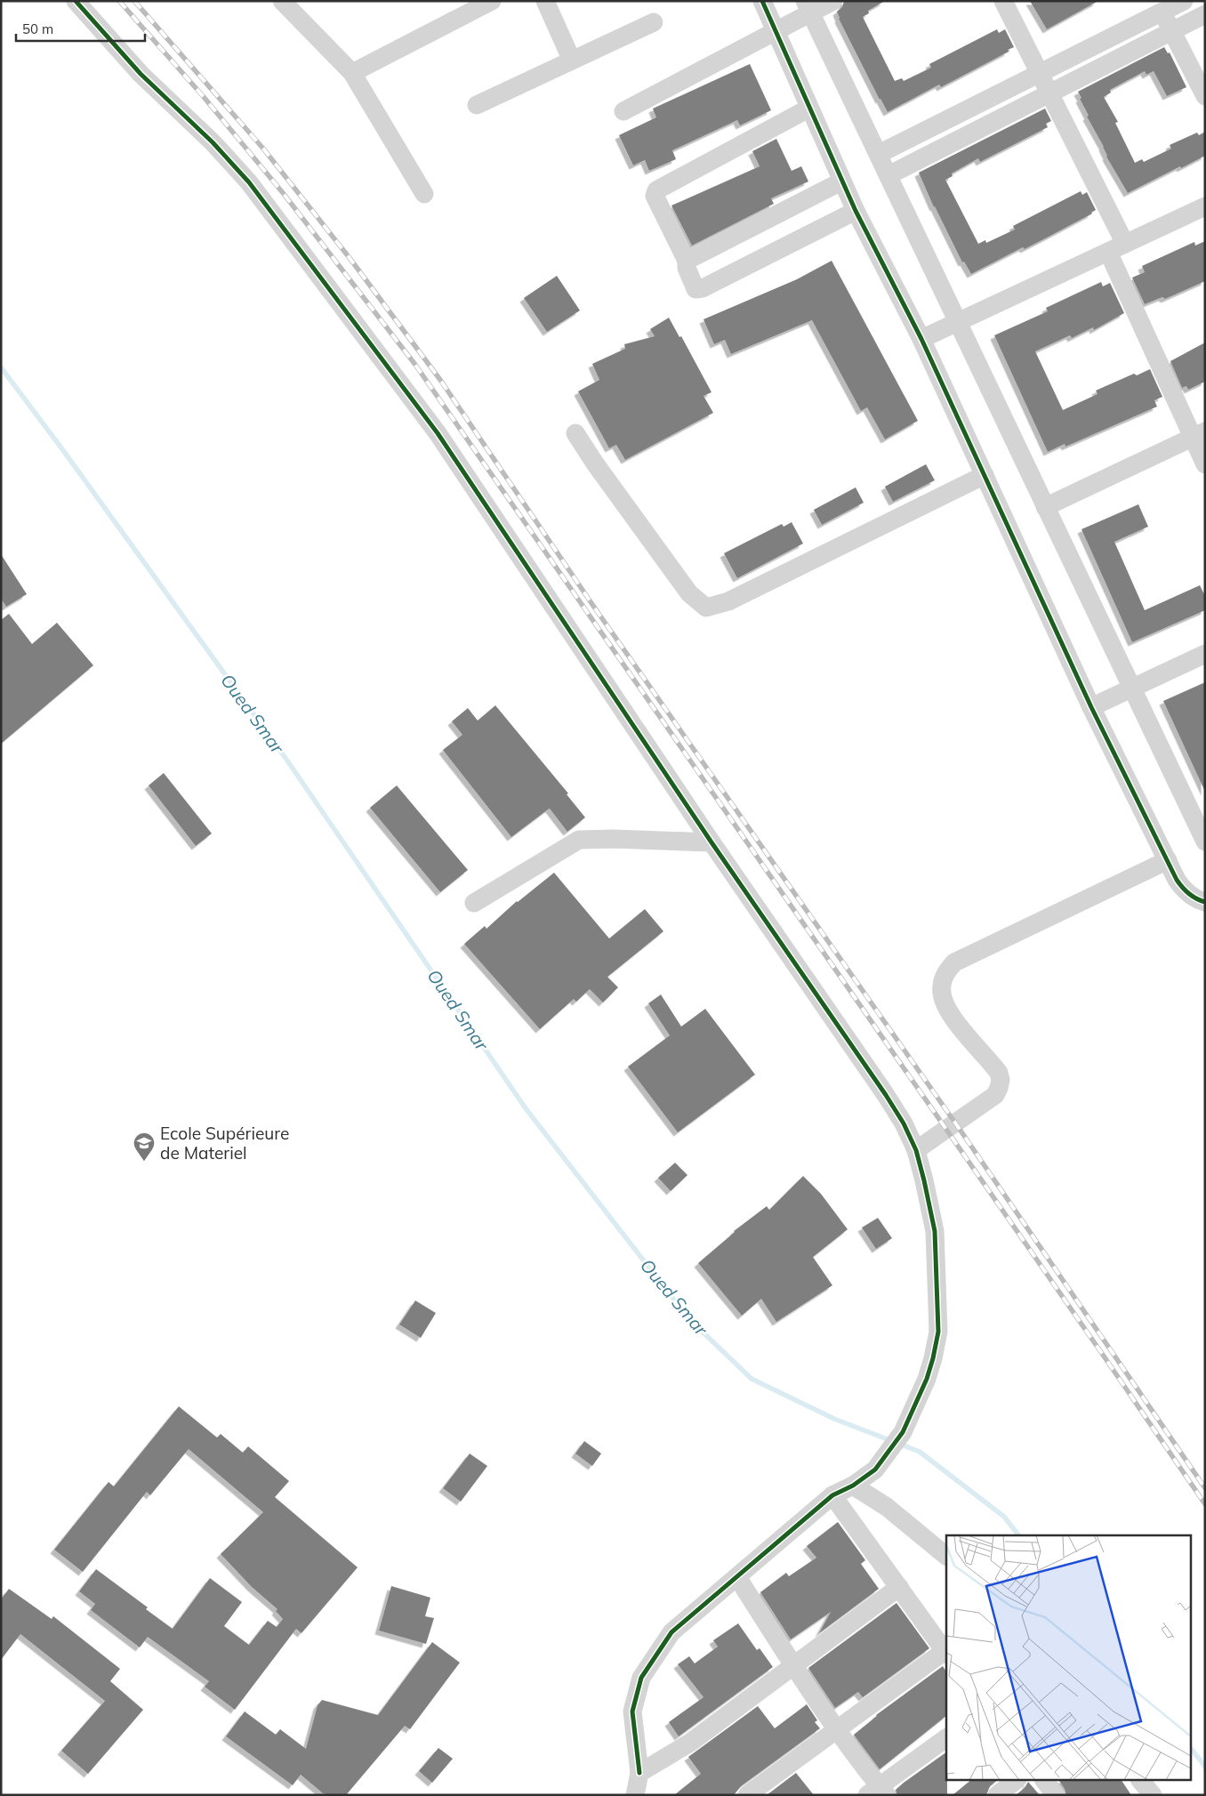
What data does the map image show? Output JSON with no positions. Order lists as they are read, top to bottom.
{
  "water": ["Oued Smar"],
  "places": {
    "school or university": ["Ecole Supérieure de Materiel"]
  },
  "scale_bar": "50 m"
}
